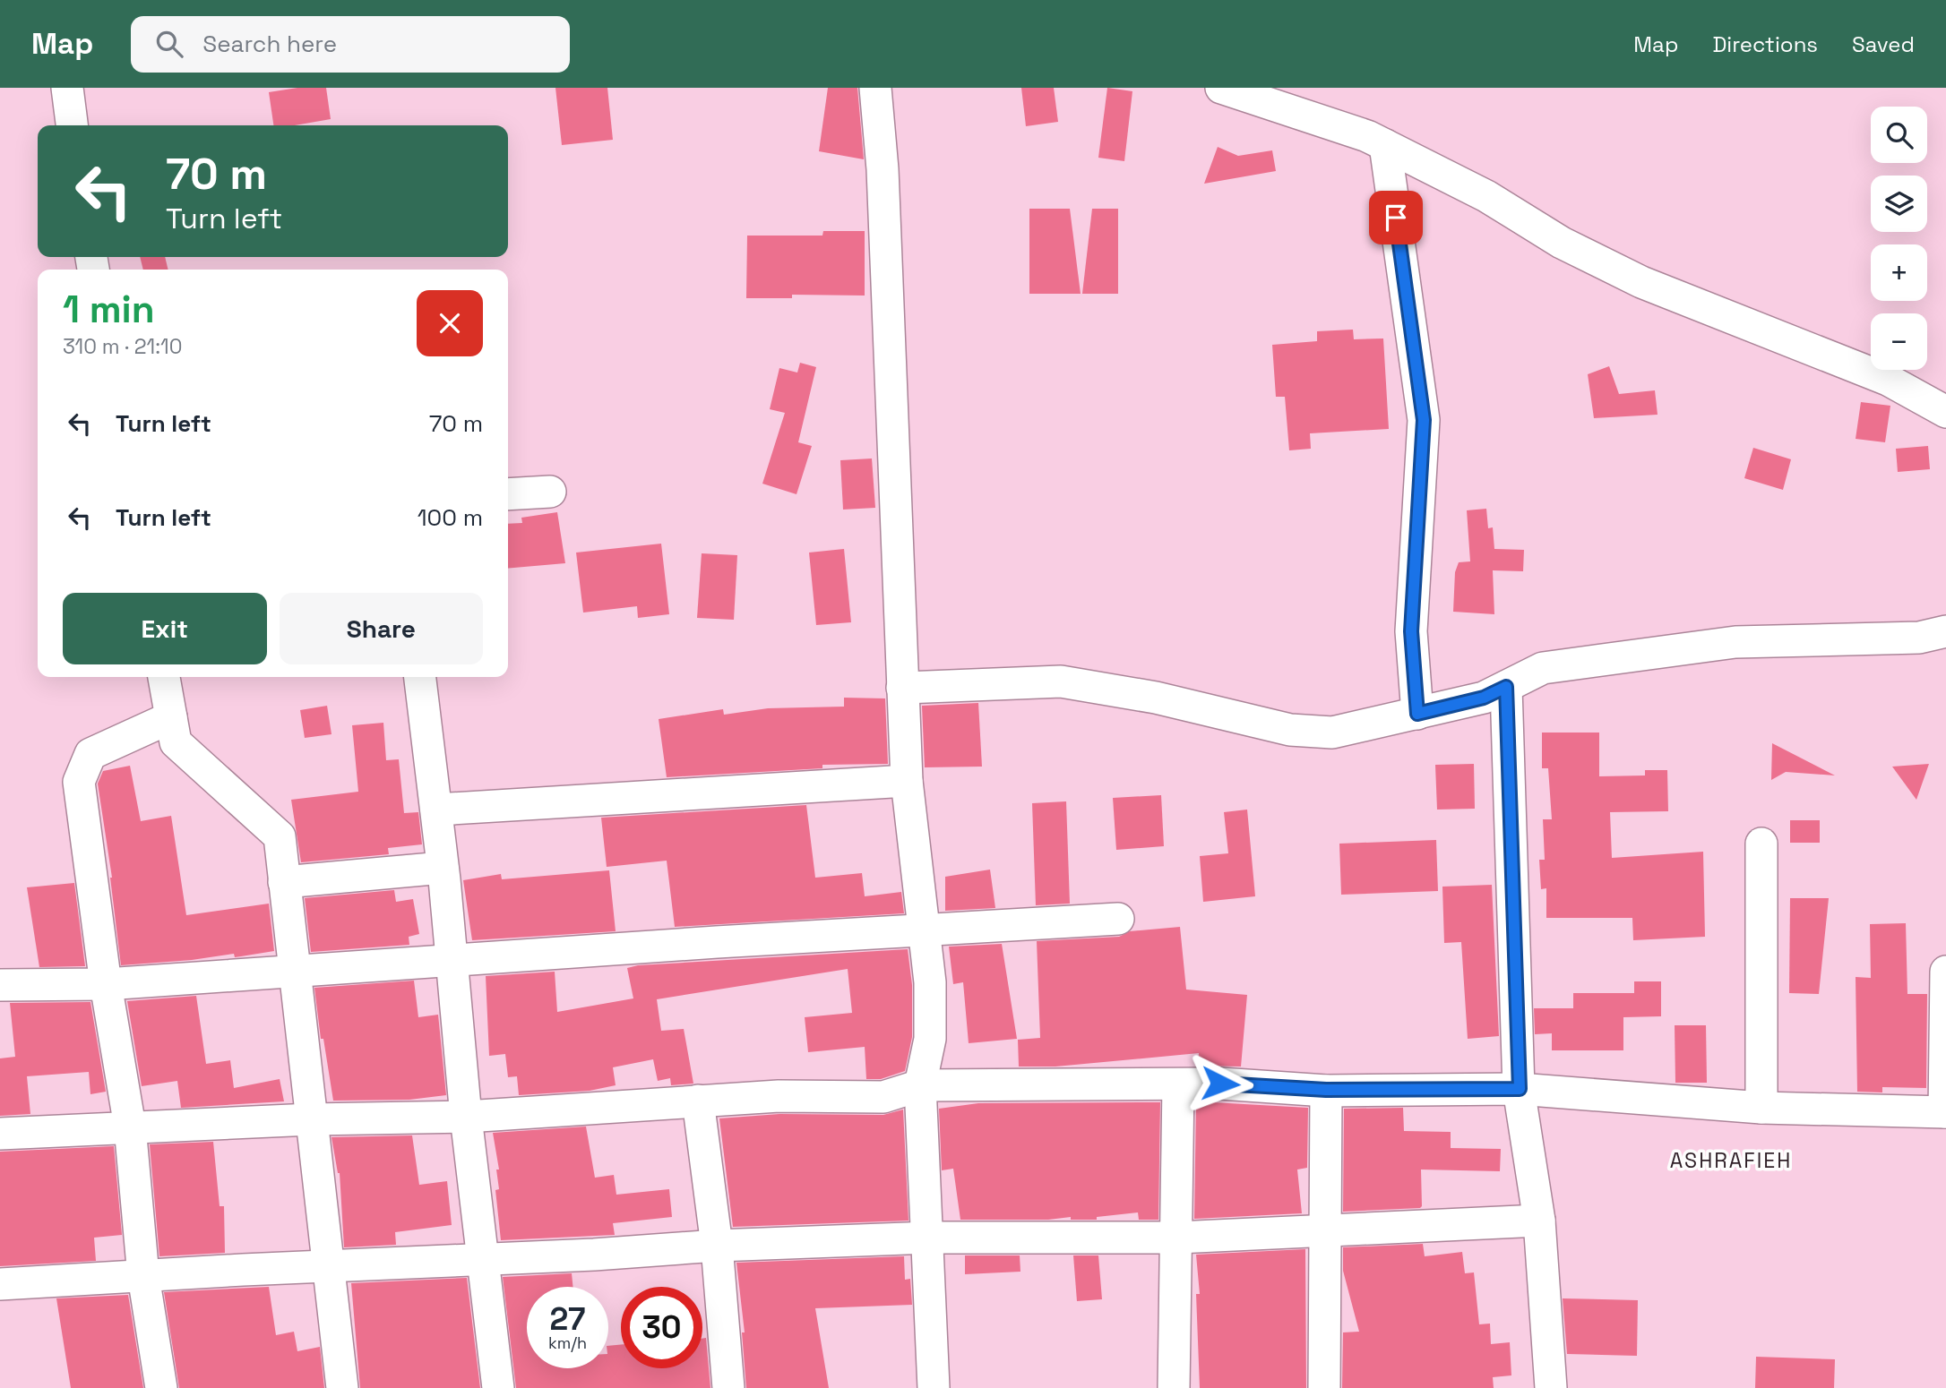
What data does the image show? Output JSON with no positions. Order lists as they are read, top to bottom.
{
  "districts": ["ASHRAFIEH"],
  "page": {
    "header": "Map",
    "search": "Search here",
    "nav": ["Map", "Directions", "Saved"],
    "map_buttons": ["+", "−"],
    "turn": ["70 m", "Turn left"],
    "heading": ["1 min", "310 m · 21:10"],
    "list": [
      {
        "name": "Turn left",
        "value": "70 m"
      },
      {
        "name": "Turn left",
        "value": "100 m"
      }
    ],
    "buttons": ["Exit", "Share"],
    "speed": "27 km/h",
    "limit": "30"
  }
}
